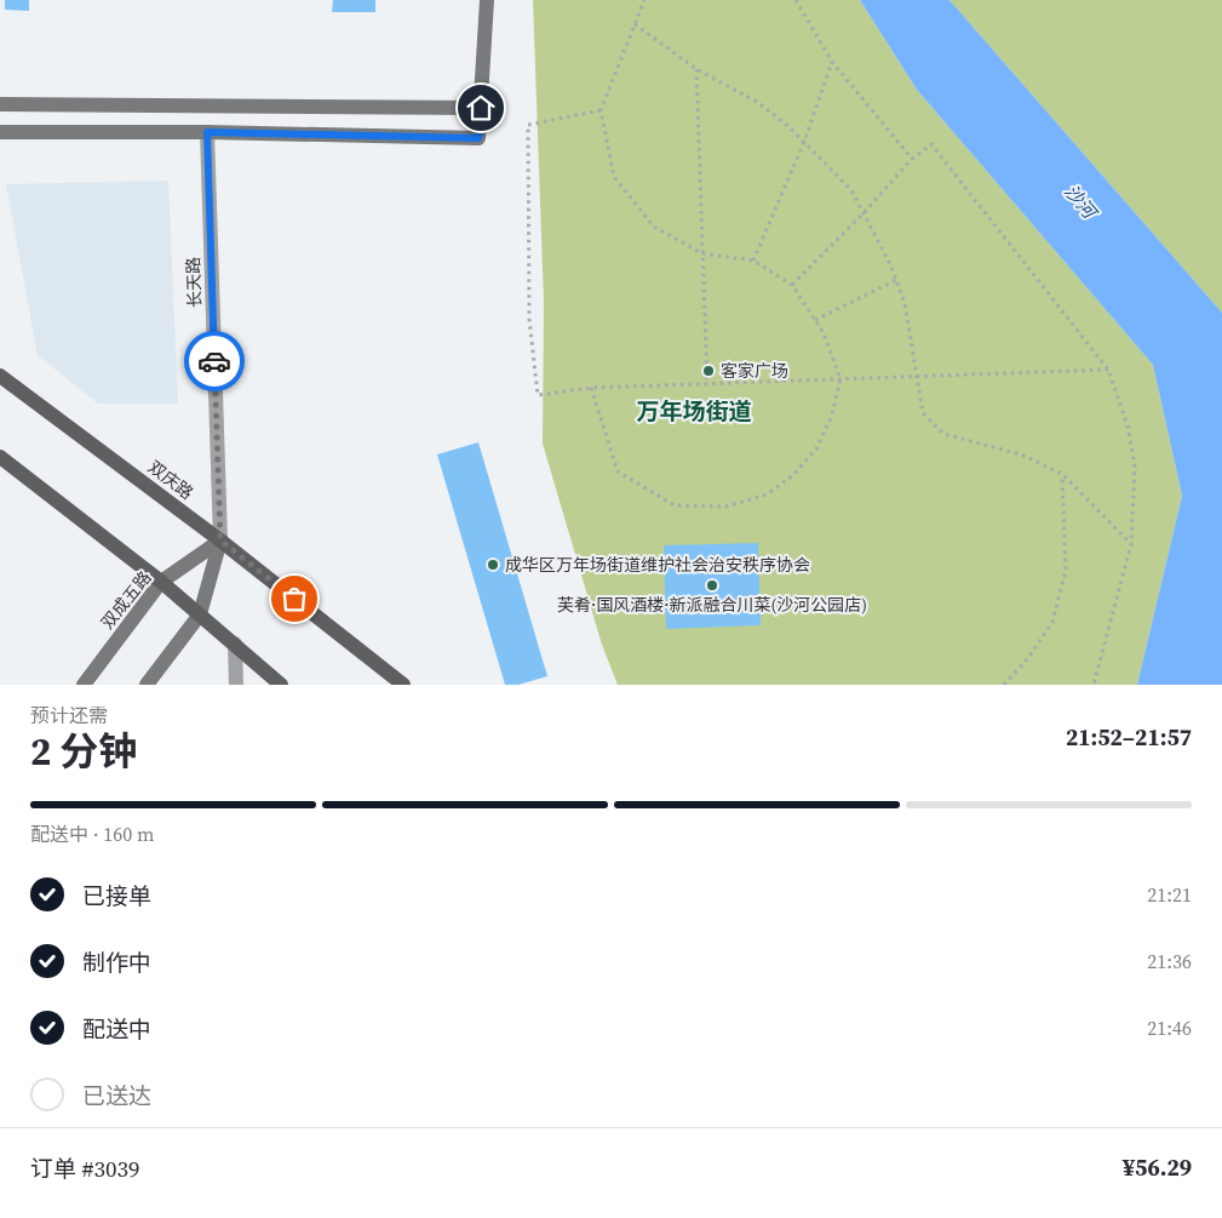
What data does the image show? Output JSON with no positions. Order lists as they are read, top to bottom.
{
  "streets": {
    "main road": ["双庆路"],
    "street": ["长天路", "双成五路"]
  },
  "crossings": [
    ["长天路", "双庆路"],
    ["长天路", "双成五路"],
    ["双庆路", "双成五路"]
  ],
  "districts": ["万年场街道"],
  "water": ["沙河"],
  "places": ["客家广场", "成华区万年场街道维护社会治安秩序协会", "芙肴·国风酒楼·新派融合川菜(沙河公园店)"],
  "page": {
    "heading": ["2 分钟", "预计还需", "21:52–21:57"],
    "panel": ["订单 #3039", "¥56.29"],
    "bar": "配送中 · 160 m",
    "list": [
      ["已接单", "21:21"],
      ["制作中", "21:36"],
      ["配送中", "21:46"],
      "已送达"
    ]
  }
}
